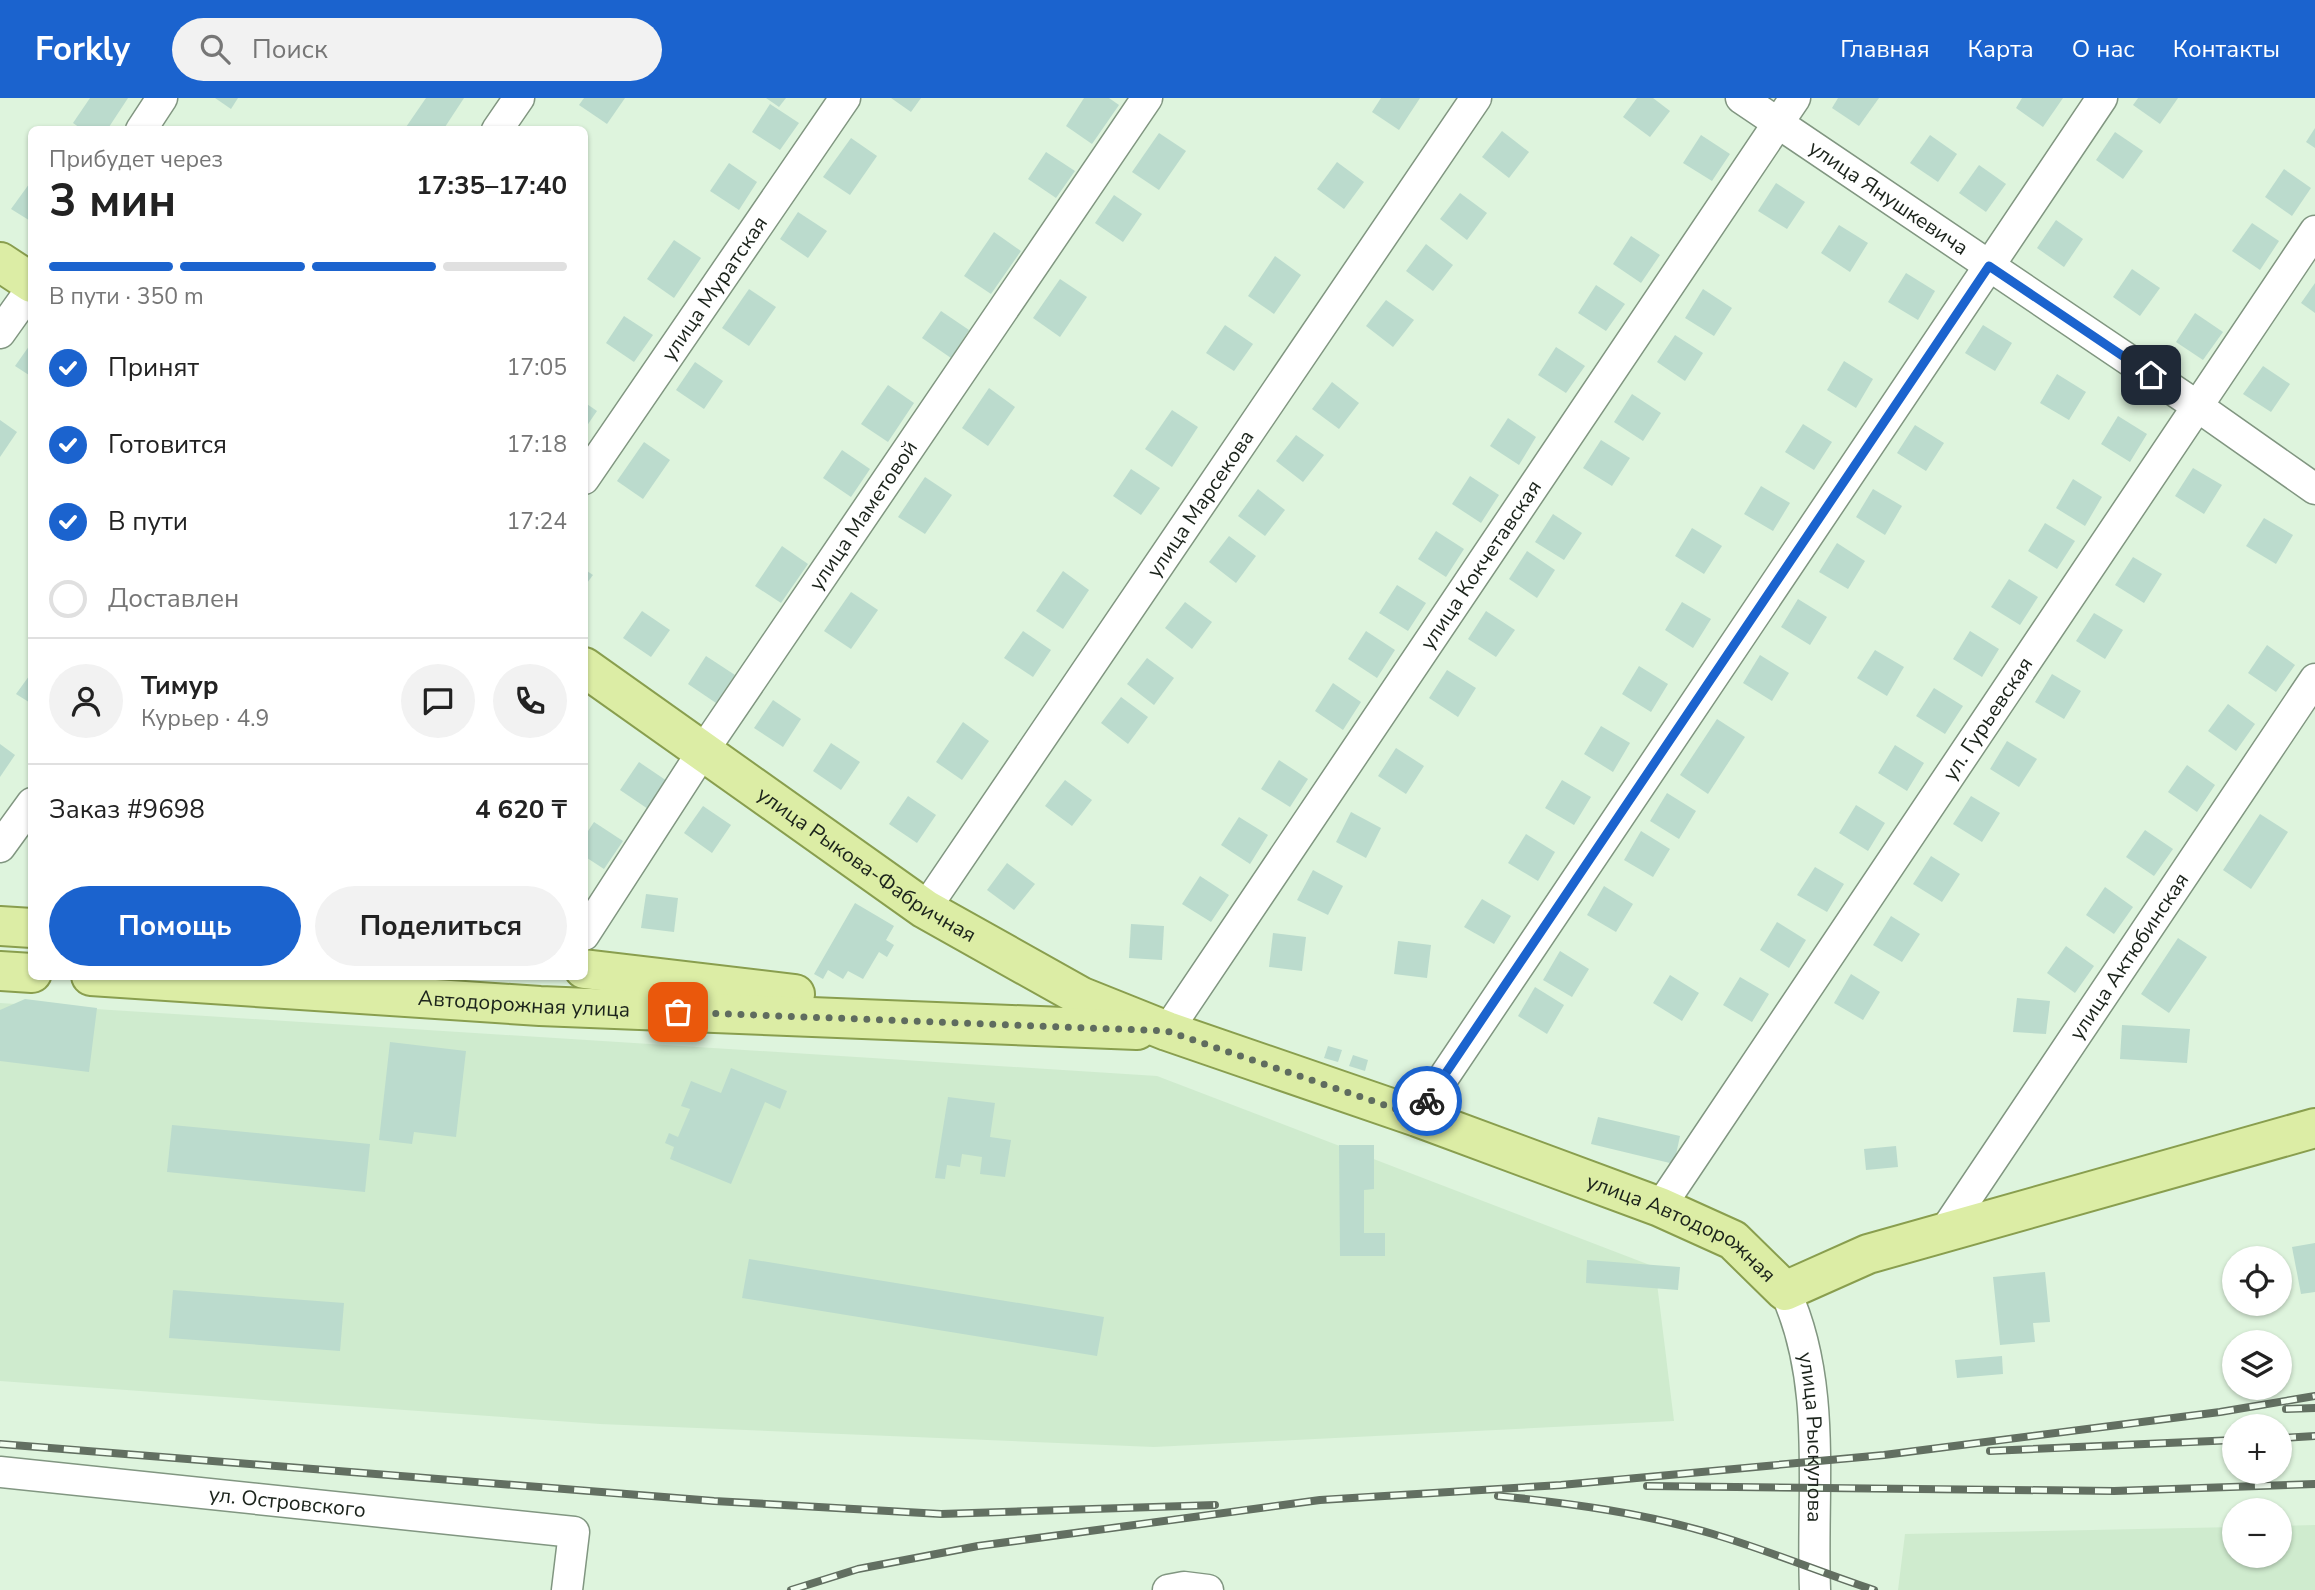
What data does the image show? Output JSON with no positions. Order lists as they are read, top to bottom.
{
  "streets": {
    "main road": ["улица Рыкова-Фабричная", "Автодорожная улица", "улица Автодорожная"],
    "street": [
      "улица Янушкевича",
      "улица Муратская",
      "улица Марсекова",
      "улица Маметовой",
      "улица Кокчетавская",
      "ул. Гурьевская",
      "улица Актюбинская",
      "улица Рыскулова",
      "ул. Островского"
    ]
  },
  "crossings": [
    ["улица Янушкевича", "улица Кокчетавская"],
    ["улица Янушкевича", "ул. Гурьевская"],
    ["улица Марсекова", "улица Рыкова-Фабричная"],
    ["улица Маметовой", "улица Рыкова-Фабричная"],
    ["улица Кокчетавская", "улица Рыкова-Фабричная"],
    ["улица Кокчетавская", "Автодорожная улица"],
    ["улица Кокчетавская", "улица Автодорожная"],
    ["ул. Гурьевская", "улица Автодорожная"],
    ["улица Рыкова-Фабричная", "Автодорожная улица"],
    ["улица Рыкова-Фабричная", "улица Автодорожная"],
    ["улица Актюбинская", "улица Автодорожная"],
    ["Автодорожная улица", "улица Автодорожная"],
    ["улица Автодорожная", "улица Рыскулова"]
  ],
  "page": {
    "header": "Forkly",
    "search": "Поиск",
    "nav": [
      "Главная",
      "Карта",
      "О нас",
      "Контакты"
    ],
    "heading": ["3 мин", "Прибудет через", "17:35–17:40"],
    "panel": [
      "Тимур",
      "Курьер · 4.9",
      "Заказ #9698",
      "4 620 ₸"
    ],
    "bar": "В пути · 350 m",
    "list": [
      ["Принят", "17:05"],
      ["Готовится", "17:18"],
      ["В пути", "17:24"],
      "Доставлен"
    ],
    "buttons": ["Помощь", "Поделиться"],
    "map_buttons": ["+", "−"]
  }
}
